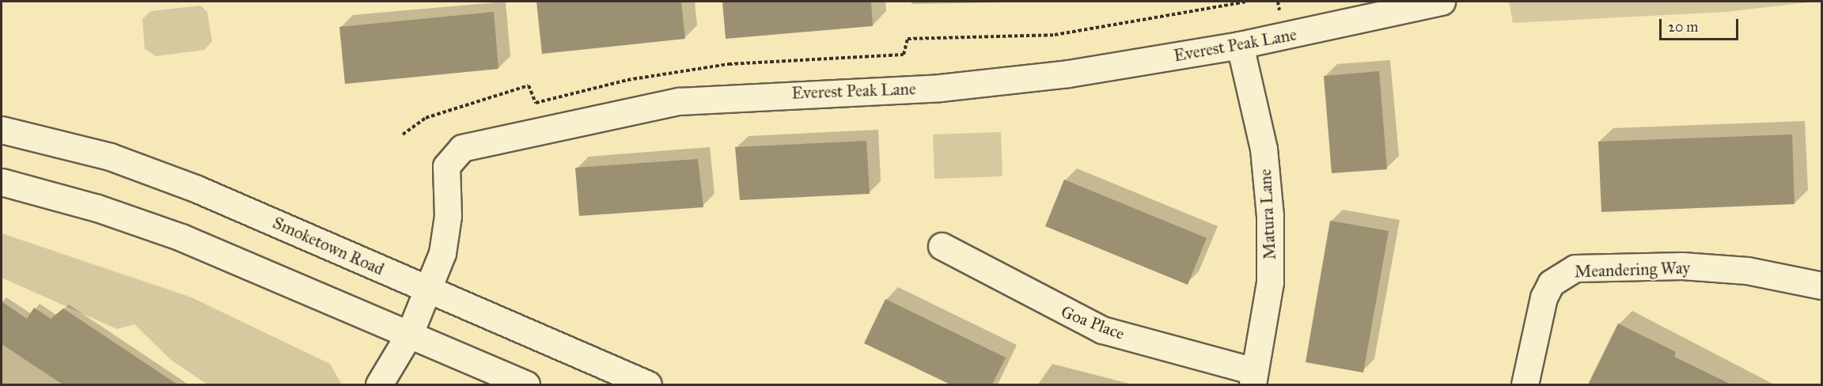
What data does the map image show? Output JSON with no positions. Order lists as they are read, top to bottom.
{
  "streets": {
    "street": [
      "Everest Peak Lane",
      "Matura Lane",
      "Smoketown Road",
      "Meandering Way",
      "Goa Place"
    ]
  },
  "crossings": [
    ["Everest Peak Lane", "Matura Lane"],
    ["Everest Peak Lane", "Smoketown Road"],
    ["Matura Lane", "Goa Place"]
  ],
  "scale_bar": "20 m"
}
